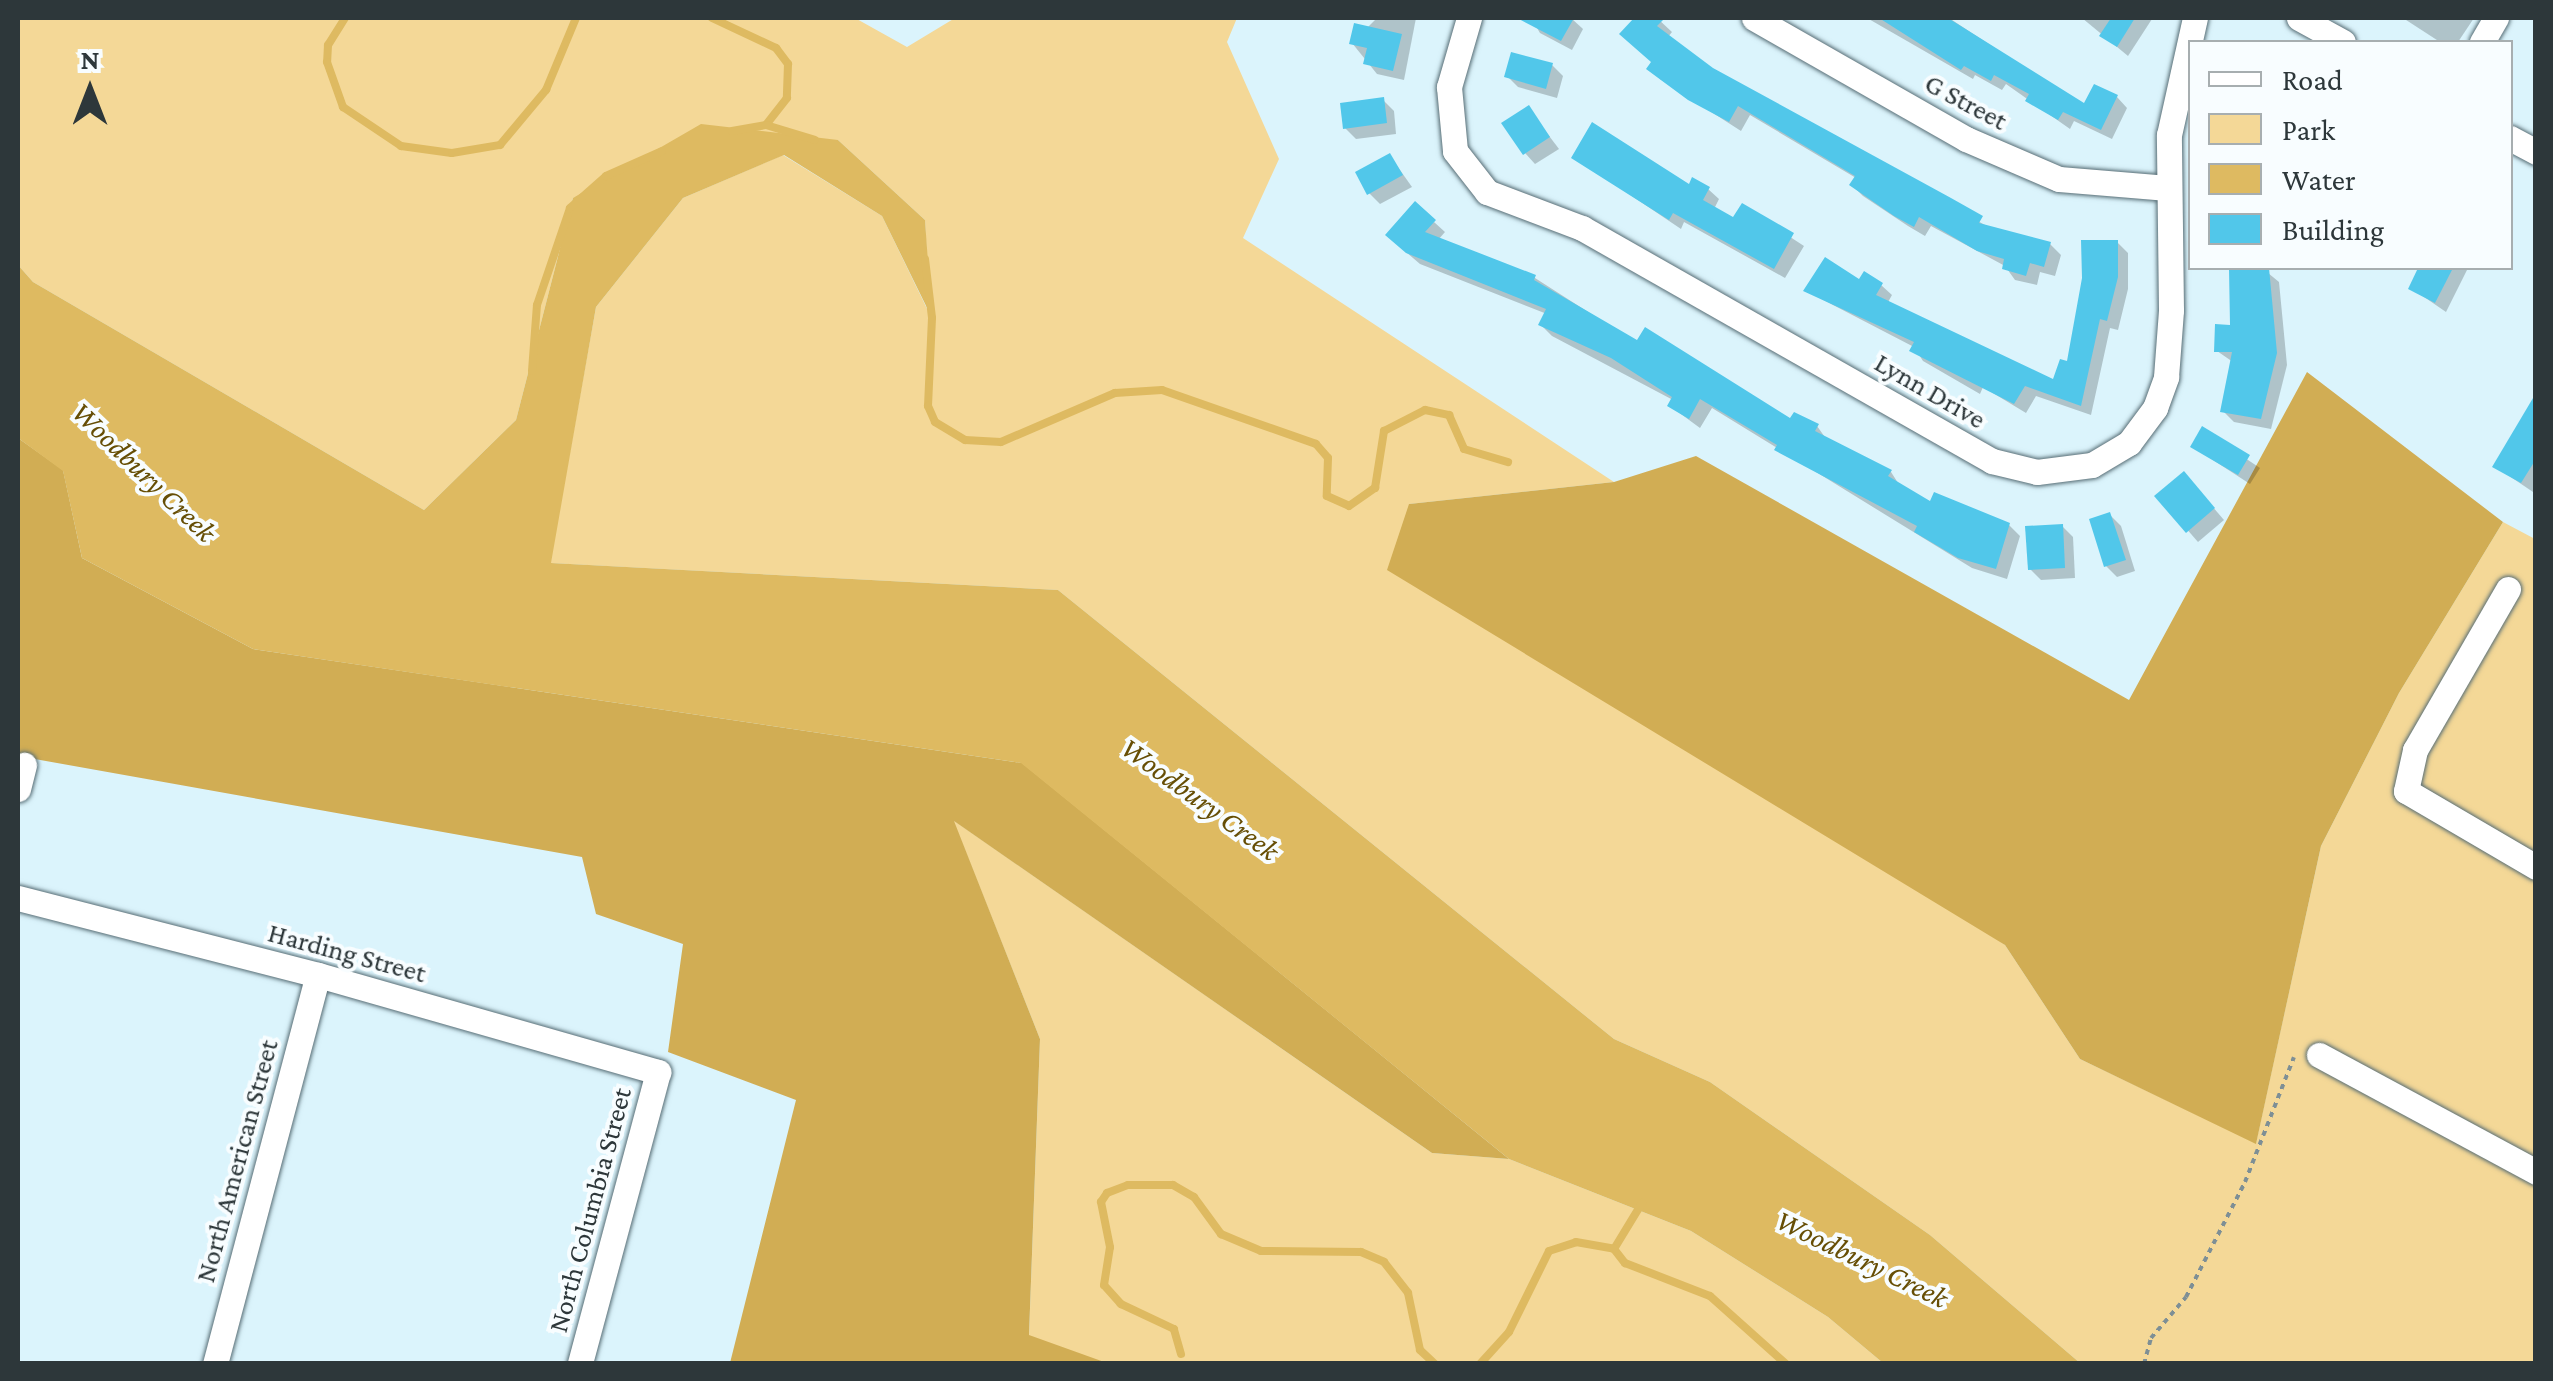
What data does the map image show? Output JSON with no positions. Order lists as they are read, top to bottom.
{
  "streets": {
    "street": [
      "G Street",
      "Lynn Drive",
      "Harding Street",
      "North American Street",
      "North Columbia Street"
    ]
  },
  "crossings": [
    ["G Street", "Lynn Drive"],
    ["Harding Street", "North American Street"],
    ["Harding Street", "North Columbia Street"]
  ],
  "water": ["Woodbury Creek"],
  "legend": [
    "Road",
    "Park",
    "Water",
    "Building"
  ],
  "north": "top"
}
